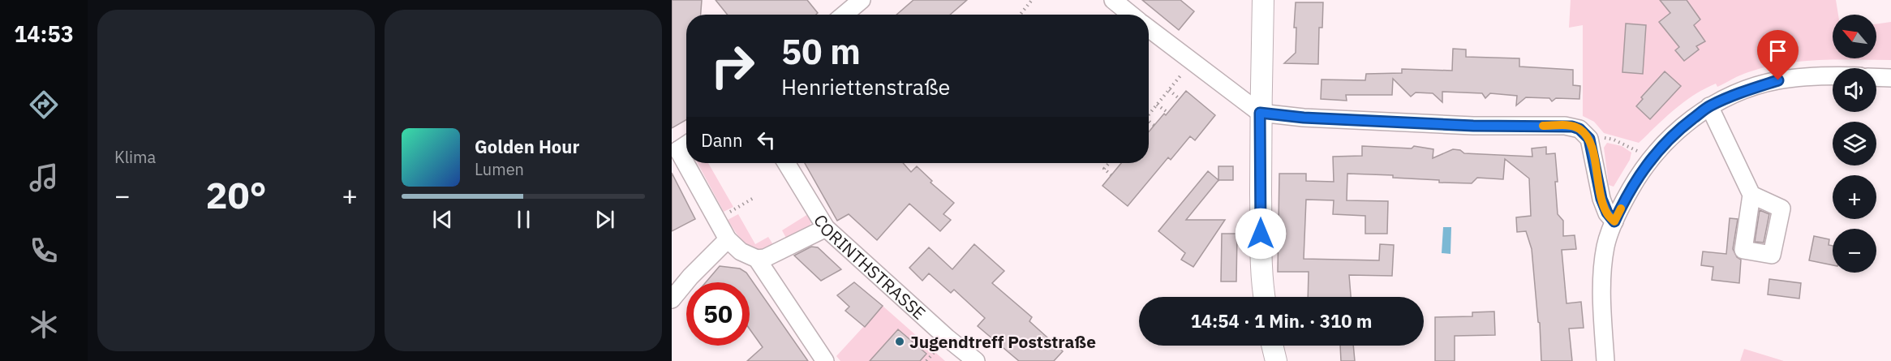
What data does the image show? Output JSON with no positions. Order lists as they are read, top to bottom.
{
  "streets": {
    "street": ["CORINTHSTRASSE"]
  },
  "places": ["Jugendtreff Poststraße"],
  "north": "top left",
  "page": {
    "tabs": "14:53",
    "tile": "Klima",
    "map_buttons": ["+", "−"],
    "turn": ["50 m", "Henriettenstraße"],
    "then": "Dann",
    "song": ["Golden Hour", "Lumen"],
    "heat": ["−", "20°", "+"],
    "limit": "50",
    "trip": "14:54 · 1 Min. · 310 m"
  }
}
